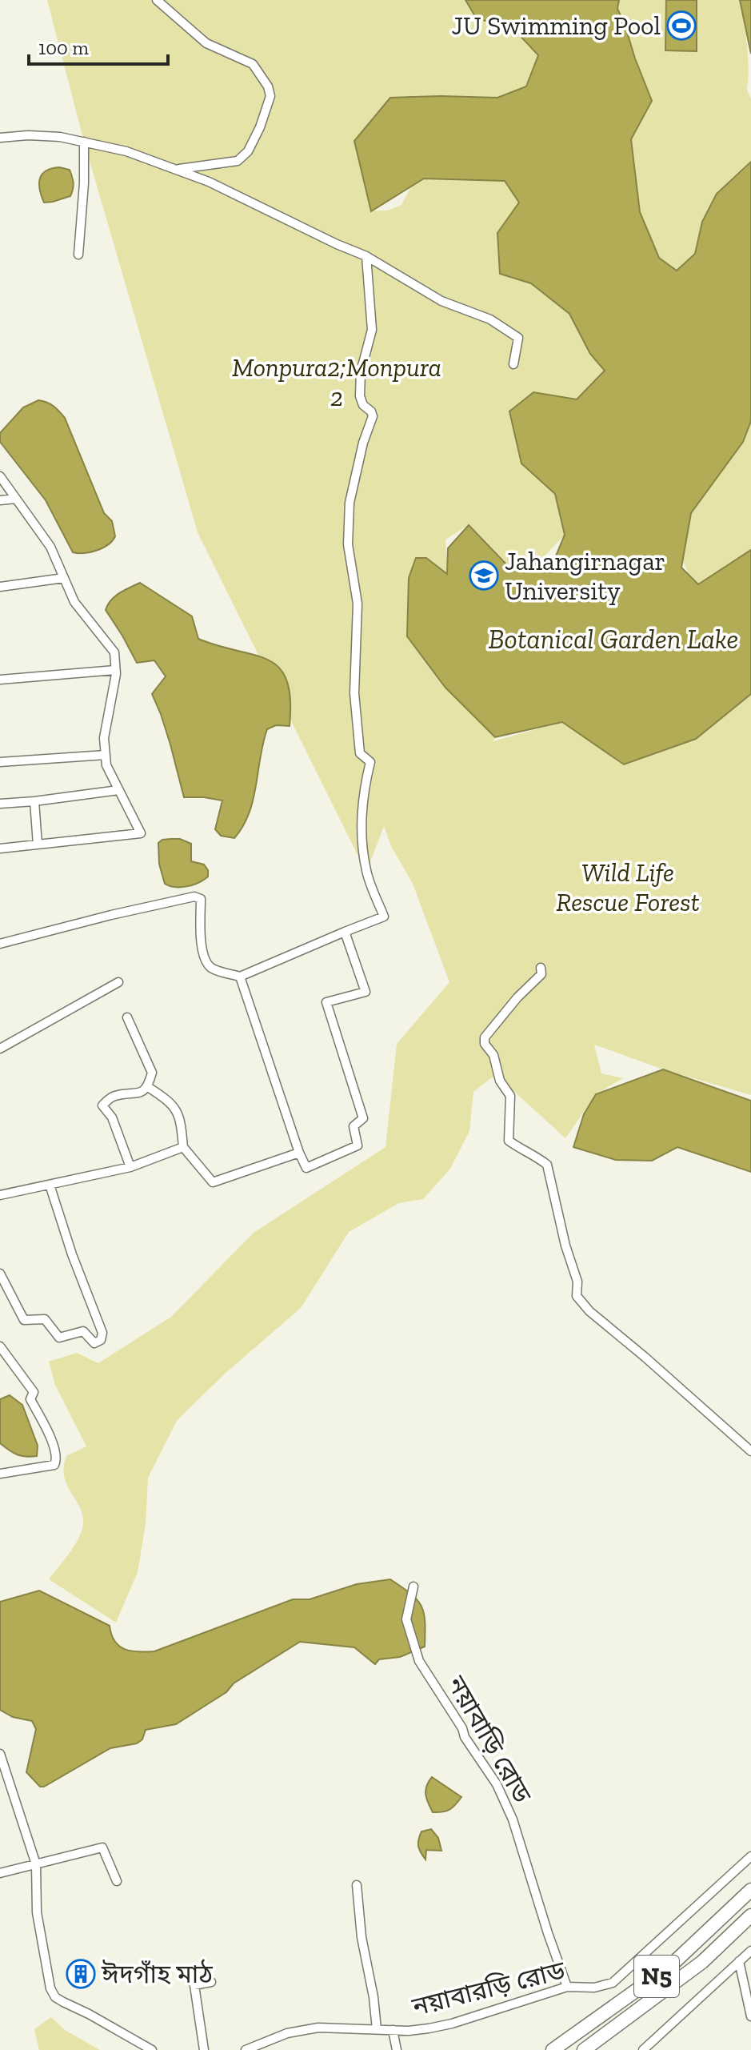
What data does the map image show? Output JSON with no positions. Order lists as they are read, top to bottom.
{
  "streets": {
    "highway": ["N5"],
    "street": ["নয়াবাড়ি রোড", "নয়াবারড়ি রোড"]
  },
  "crossings": [
    ["নয়াবাড়ি রোড", "নয়াবারড়ি রোড"]
  ],
  "water": ["Botanical Garden Lake"],
  "parks": ["Monpura2;Monpura 2", "Wild Life Rescue Forest"],
  "places": {
    "sports": ["JU Swimming Pool"],
    "school or university": ["Jahangirnagar University"],
    "building": ["ঈদগাঁহ মাঠ"]
  },
  "scale_bar": "100 m"
}
